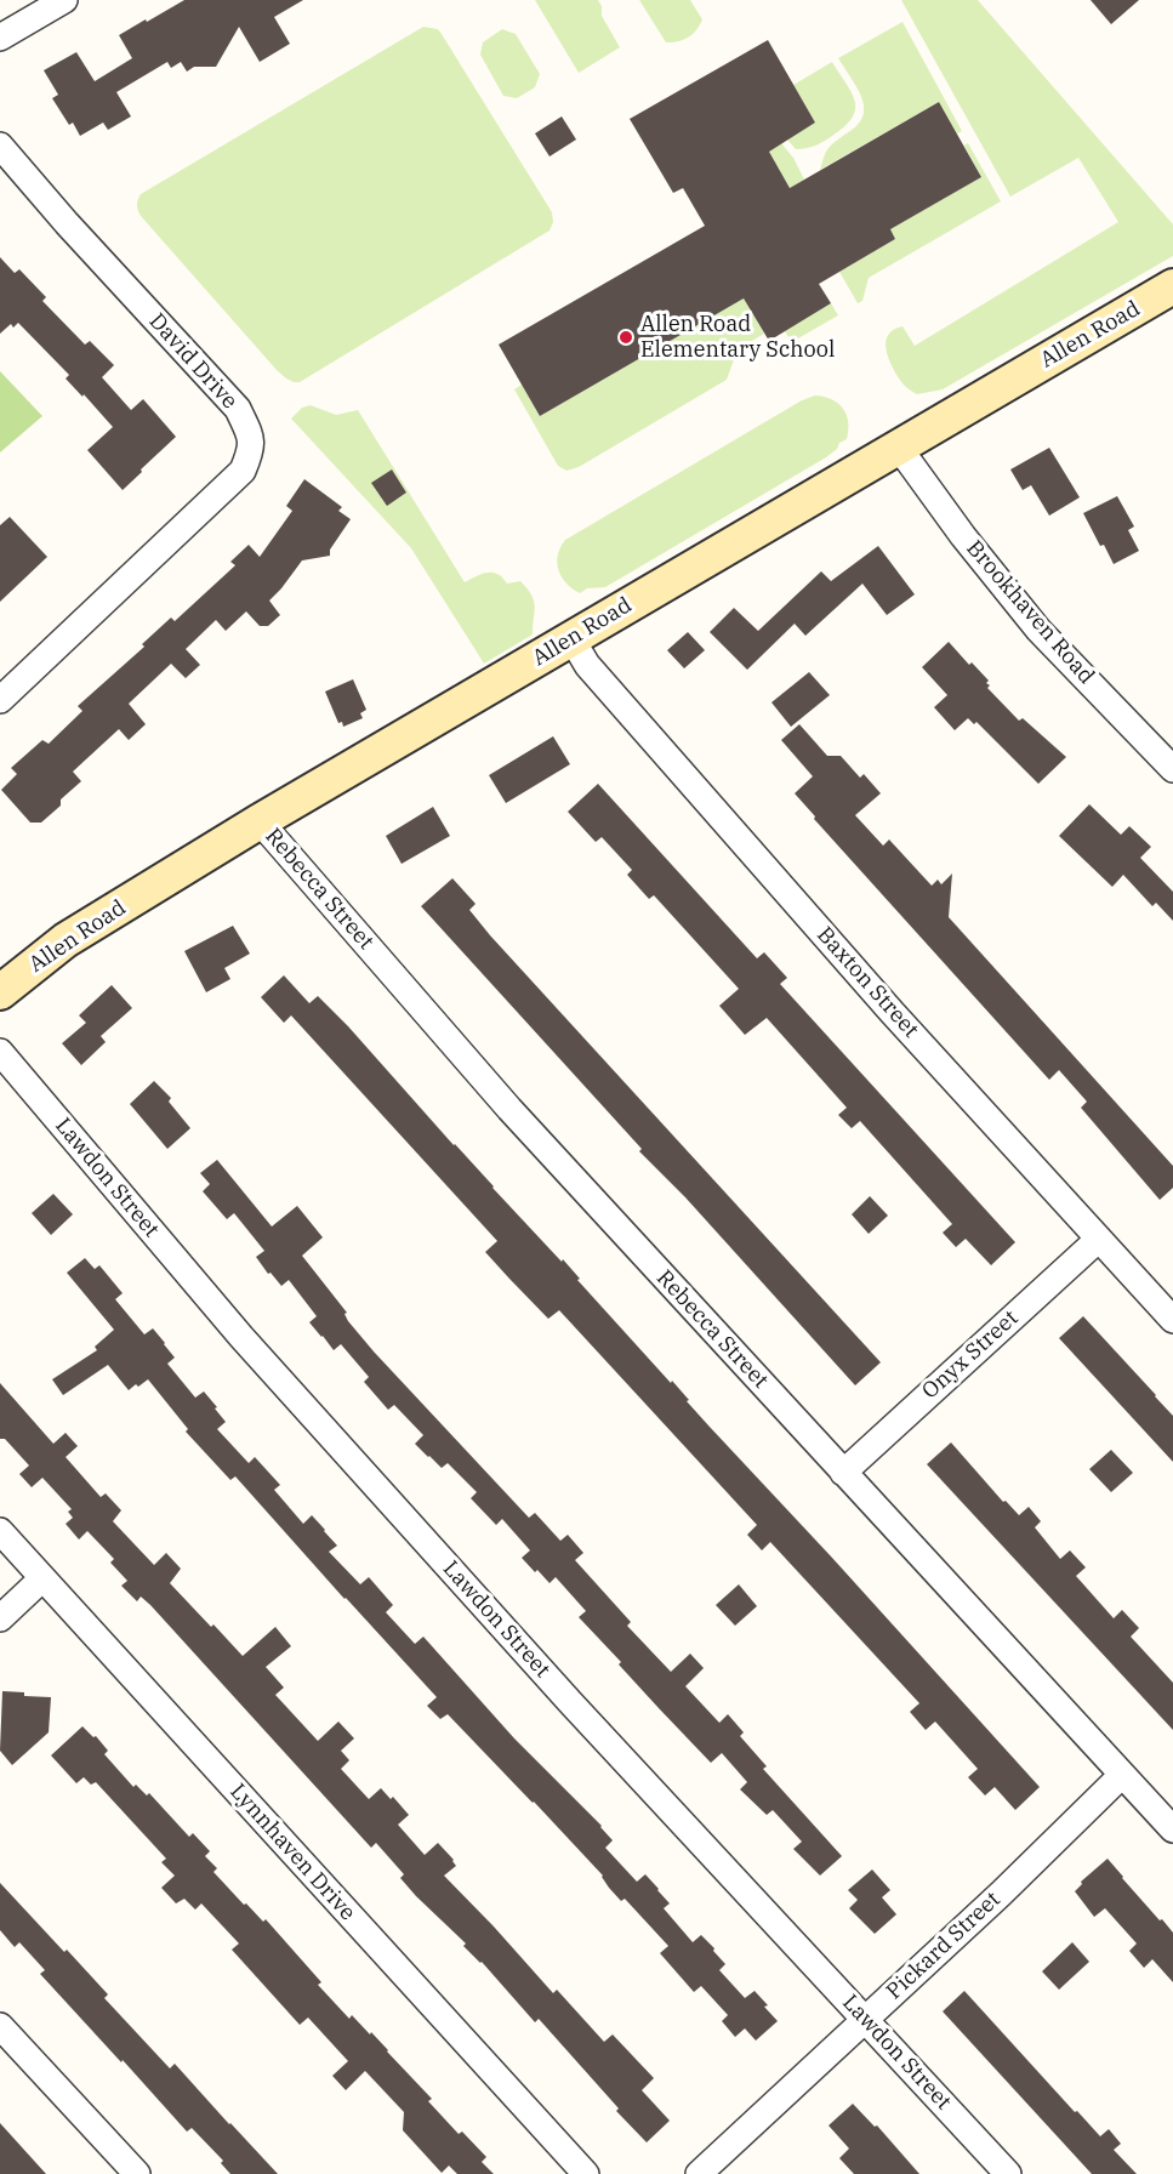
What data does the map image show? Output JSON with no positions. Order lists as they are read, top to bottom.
{
  "streets": {
    "street": [
      "Allen Road",
      "David Drive",
      "Brookhaven Road",
      "Rebecca Street",
      "Baxton Street",
      "Lawdon Street",
      "Onyx Street",
      "Lynnhaven Drive",
      "Pickard Street"
    ]
  },
  "crossings": [
    ["Allen Road", "Brookhaven Road"],
    ["Allen Road", "Rebecca Street"],
    ["Allen Road", "Baxton Street"],
    ["Rebecca Street", "Onyx Street"],
    ["Rebecca Street", "Pickard Street"],
    ["Baxton Street", "Onyx Street"],
    ["Lawdon Street", "Pickard Street"]
  ],
  "places": ["Allen Road Elementary School"]
}
